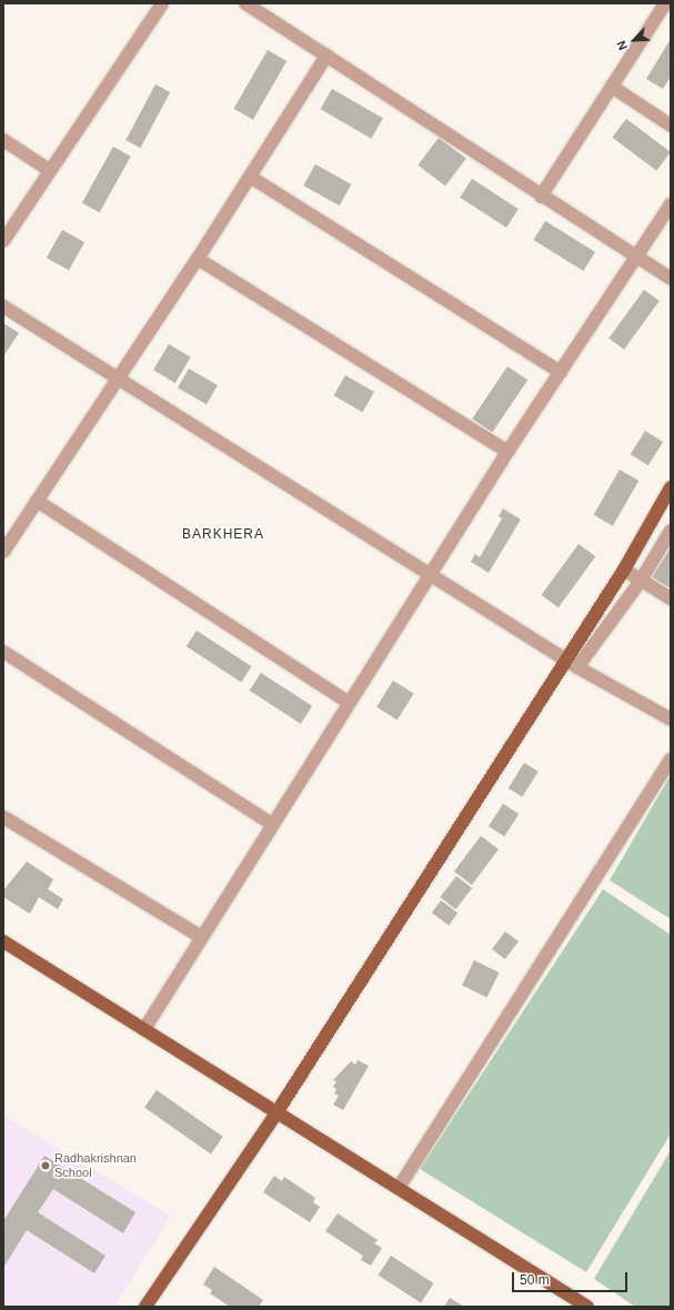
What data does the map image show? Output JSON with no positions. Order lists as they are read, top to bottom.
{
  "districts": ["BARKHERA"],
  "places": ["Radhakrishnan School"],
  "scale_bar": "50 m",
  "north": "bottom left"
}
